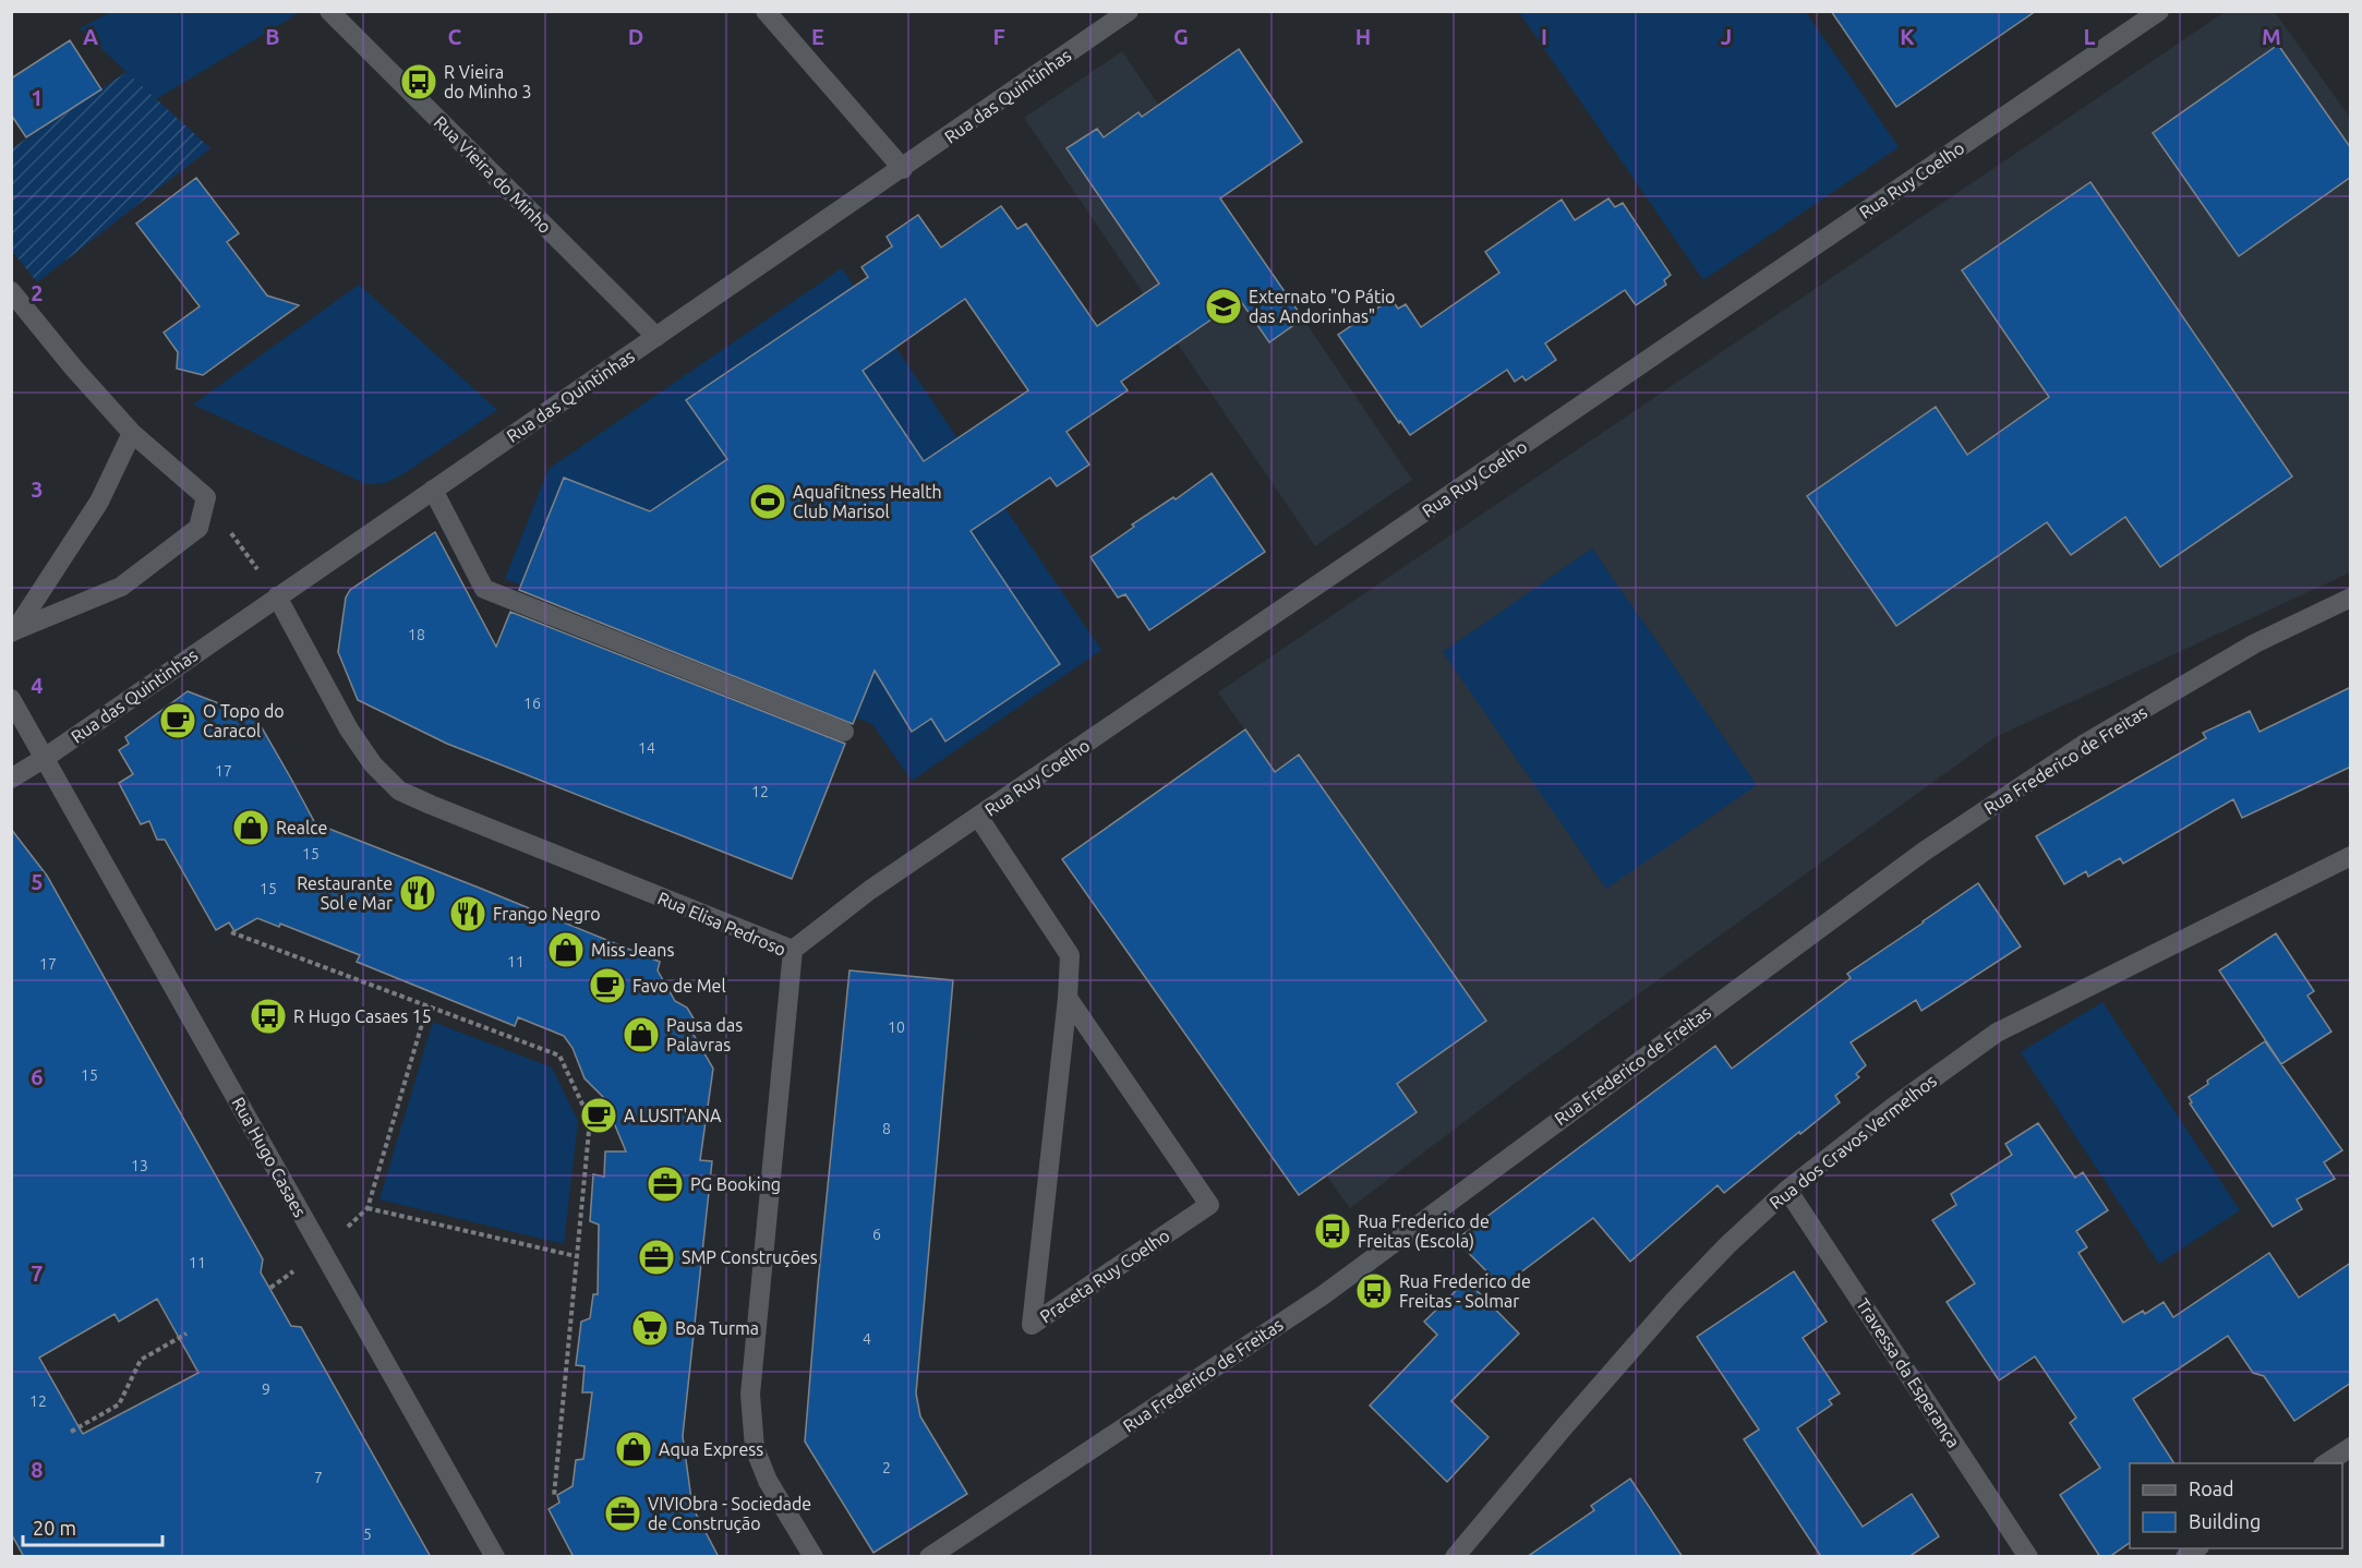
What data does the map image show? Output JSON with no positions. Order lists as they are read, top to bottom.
{
  "streets": {
    "street": [
      "Rua das Quintinhas",
      "Rua Vieira do Minho",
      "Rua Ruy Coelho",
      "Rua Frederico de Freitas",
      "Rua Elisa Pedroso",
      "Rua dos Cravos Vermelhos",
      "Rua Hugo Casaes",
      "Praceta Ruy Coelho",
      "Travessa da Esperança"
    ]
  },
  "crossings": [
    ["Rua das Quintinhas", "Rua Vieira do Minho"],
    ["Rua das Quintinhas", "Rua Elisa Pedroso"],
    ["Rua das Quintinhas", "Rua Hugo Casaes"],
    ["Rua Ruy Coelho", "Rua Elisa Pedroso"],
    ["Rua Ruy Coelho", "Praceta Ruy Coelho"],
    ["Rua dos Cravos Vermelhos", "Travessa da Esperança"]
  ],
  "places": {
    "bus stop": [
      "R Vieira do Minho 3",
      "R Hugo Casaes 15",
      "Rua Frederico de Freitas (Escola)",
      "Rua Frederico de Freitas - Solmar"
    ],
    "school or university": ["Externato \"O Pátio das Andorinhas\""],
    "sports": ["Aquafitness Health Club Marisol"],
    "cafe": ["O Topo do Caracol", "Favo de Mel", "A LUSIT'ANA"],
    "shop": [
      "Realce",
      "Miss Jeans",
      "Pausa das Palavras",
      "Aqua Express"
    ],
    "restaurant": ["Restaurante Sol e Mar", "Frango Negro"],
    "office": ["PG Booking", "SMP Construções", "VIVIObra - Sociedade de Construção"],
    "supermarket": ["Boa Turma"]
  },
  "house_numbers": [
    "18",
    "16",
    "14",
    "17",
    "12",
    "15",
    "15",
    "11",
    "17",
    "10",
    "15",
    "8",
    "13",
    "6",
    "11",
    "4",
    "9",
    "12",
    "2",
    "7",
    "5"
  ],
  "legend": ["Road", "Building"],
  "scale_bar": "20 m",
  "grid": {
    "columns": [
      "A",
      "B",
      "C",
      "D",
      "E",
      "F",
      "G",
      "H",
      "I",
      "J",
      "K",
      "L",
      "M"
    ],
    "rows": [
      "1",
      "2",
      "3",
      "4",
      "5",
      "6",
      "7",
      "8"
    ]
  }
}
